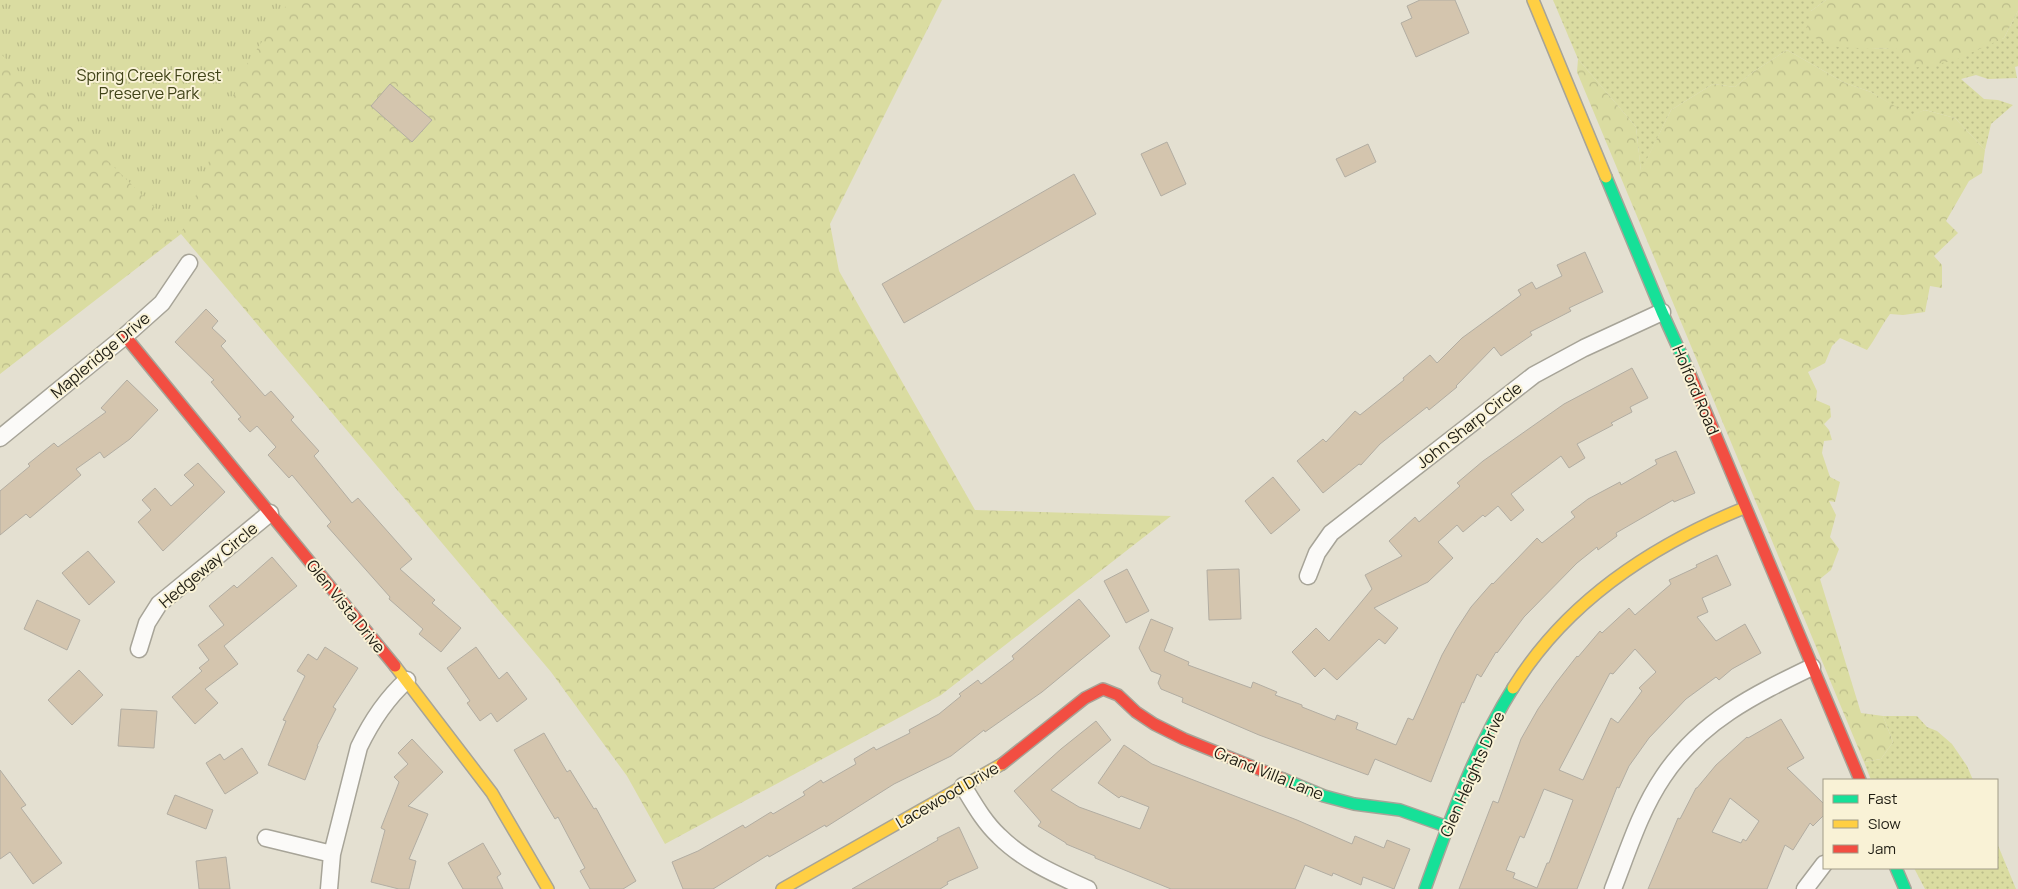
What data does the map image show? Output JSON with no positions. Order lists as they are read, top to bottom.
{
  "streets": {
    "street": [
      "Mapleridge Drive",
      "Holford Road",
      "John Sharp Circle",
      "Hedgeway Circle",
      "Glen Vista Drive",
      "Grand Villa Lane",
      "Glen Heights Drive",
      "Lacewood Drive"
    ]
  },
  "crossings": [
    ["Mapleridge Drive", "Glen Vista Drive"],
    ["Holford Road", "John Sharp Circle"],
    ["Holford Road", "Glen Heights Drive"],
    ["Hedgeway Circle", "Glen Vista Drive"],
    ["Grand Villa Lane", "Glen Heights Drive"],
    ["Grand Villa Lane", "Lacewood Drive"]
  ],
  "parks": ["Spring Creek Forest Preserve Park"],
  "legend": ["Fast", "Slow", "Jam"]
}
